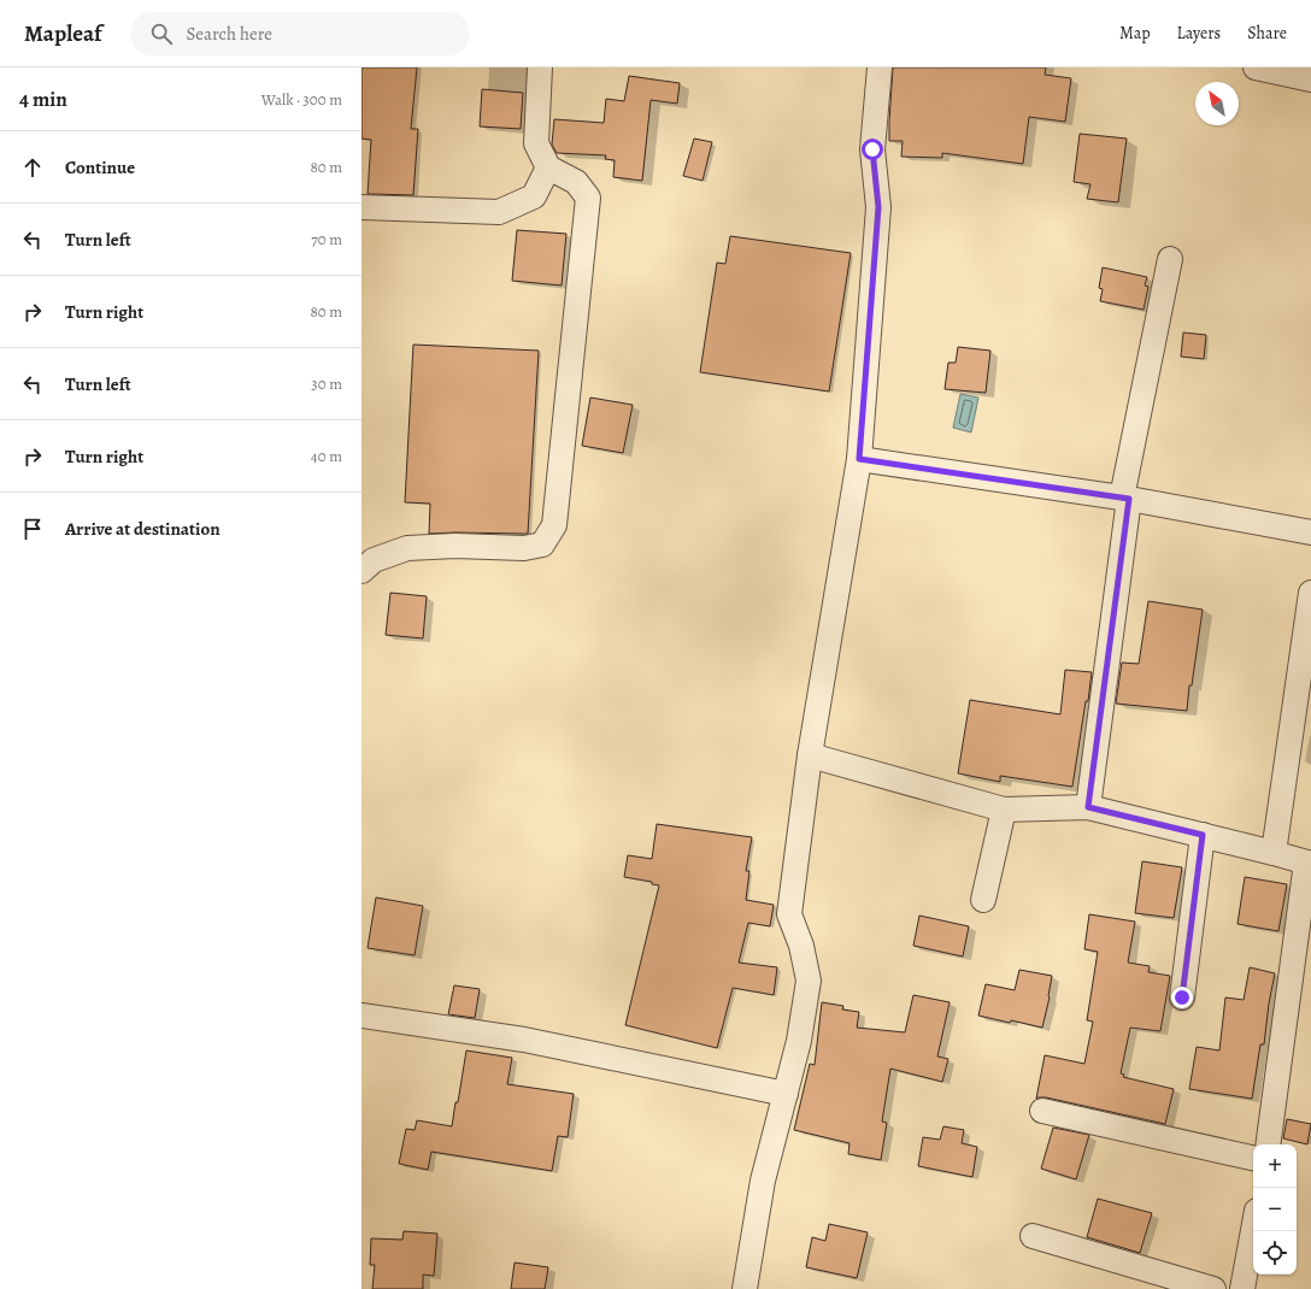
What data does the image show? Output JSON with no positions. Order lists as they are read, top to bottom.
{
  "north": "top left",
  "page": {
    "header": "Mapleaf",
    "search": "Search here",
    "nav": ["Map", "Layers", "Share"],
    "heading": ["4 min", "Walk · 300 m"],
    "list": [
      ["Continue", "80 m"],
      ["Turn left", "70 m"],
      ["Turn right", "80 m"],
      ["Turn left", "30 m"],
      ["Turn right", "40 m"],
      "Arrive at destination"
    ],
    "map_buttons": ["+", "−"]
  }
}
